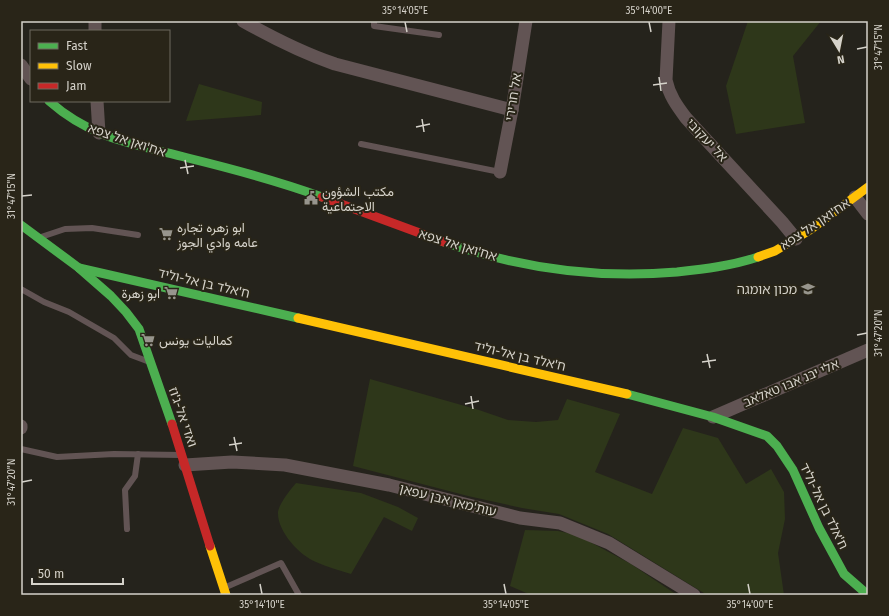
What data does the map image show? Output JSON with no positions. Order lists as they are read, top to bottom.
{
  "streets": {
    "street": [
      "אל חרירי",
      "אח'ואן אל צפא",
      "אל יעקובי",
      "ח'אלד בן אל-וליד",
      "אלי יבנ אבו טאלאב",
      "ואדי אל-ג'וז",
      "עות'מאן אבן עפאן"
    ]
  },
  "crossings": [
    ["אח'ואן אל צפא", "אל יעקובי"],
    ["ח'אלד בן אל-וליד", "אלי יבנ אבו טאלאב"],
    ["ח'אלד בן אל-וליד", "ואדי אל-ג'וז"],
    ["ואדי אל-ג'וז", "עות'מאן אבן עפאן"]
  ],
  "places": {
    "public building": ["مكتب الشؤون الاجتماعية"],
    "supermarket": ["ابو زهره تجاره عامه وادي الجوز", "ابو زهرة", "كماليات يونس"],
    "school or university": ["מכון אומגה"]
  },
  "legend": ["Fast", "Slow", "Jam"],
  "scale_bar": "50 m",
  "north": "bottom",
  "coordinates": [
    "35°14'05\"E",
    "35°14'00\"E",
    "31°47'15\"N",
    "31°47'20\"N",
    "35°14'10\"E"
  ]
}
